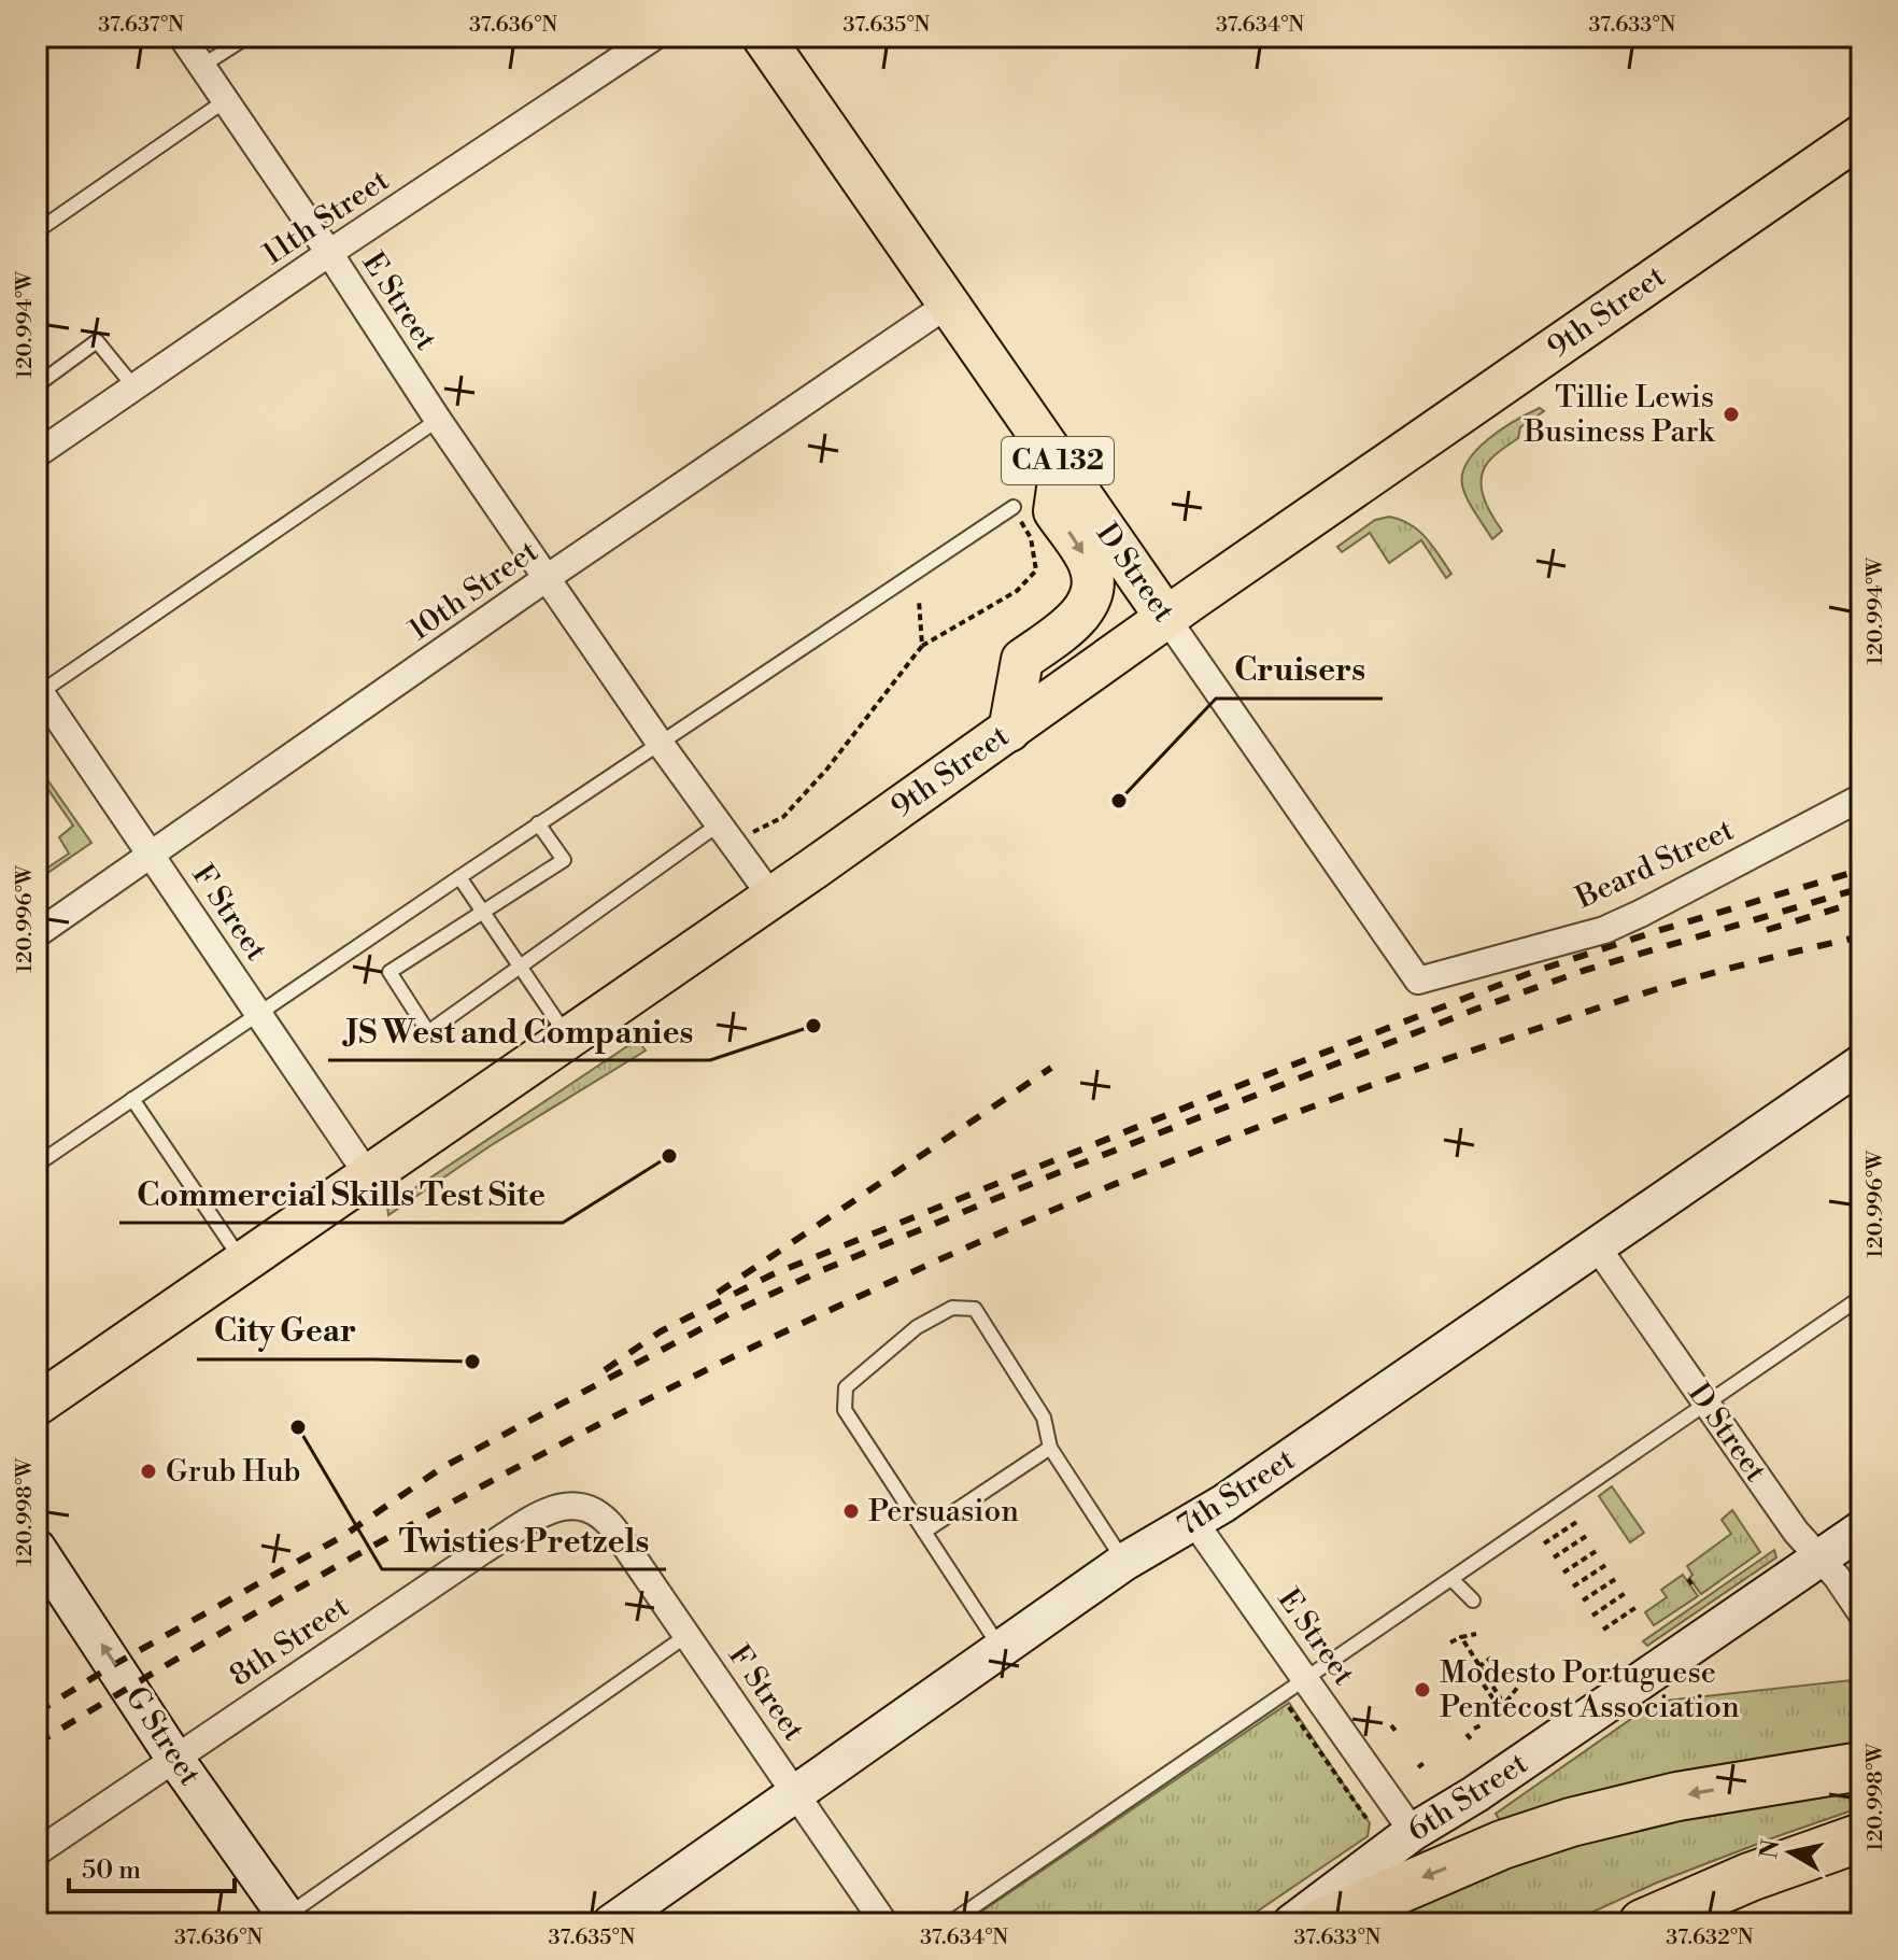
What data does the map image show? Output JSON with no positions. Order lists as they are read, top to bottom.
{
  "streets": {
    "main road": ["9th Street", "CA 132", "D Street"],
    "street": [
      "11th Street",
      "E Street",
      "10th Street",
      "Beard Street",
      "F Street",
      "7th Street",
      "8th Street",
      "G Street",
      "6th Street"
    ]
  },
  "crossings": [
    ["11th Street", "E Street"],
    ["E Street", "9th Street"],
    ["E Street", "10th Street"],
    ["E Street", "7th Street"],
    ["E Street", "6th Street"],
    ["9th Street", "D Street"],
    ["9th Street", "F Street"],
    ["D Street", "10th Street"],
    ["D Street", "Beard Street"],
    ["D Street", "7th Street"],
    ["D Street", "6th Street"],
    ["10th Street", "F Street"],
    ["F Street", "7th Street"],
    ["F Street", "8th Street"],
    ["8th Street", "G Street"]
  ],
  "one_way": ["G Street"],
  "places": [
    "Tillie Lewis Business Park",
    "Cruisers",
    "JS West and Companies",
    "Commercial Skills Test Site",
    "City Gear",
    "Twisties Pretzels",
    "Grub Hub",
    "Persuasion",
    "Modesto Portuguese Pentecost Association"
  ],
  "scale_bar": "50 m",
  "north": "left",
  "coordinates": [
    "37.637°N",
    "37.636°N",
    "37.635°N",
    "37.634°N",
    "37.633°N",
    "120.994°W",
    "120.996°W",
    "120.998°W",
    "37.632°N"
  ]
}
